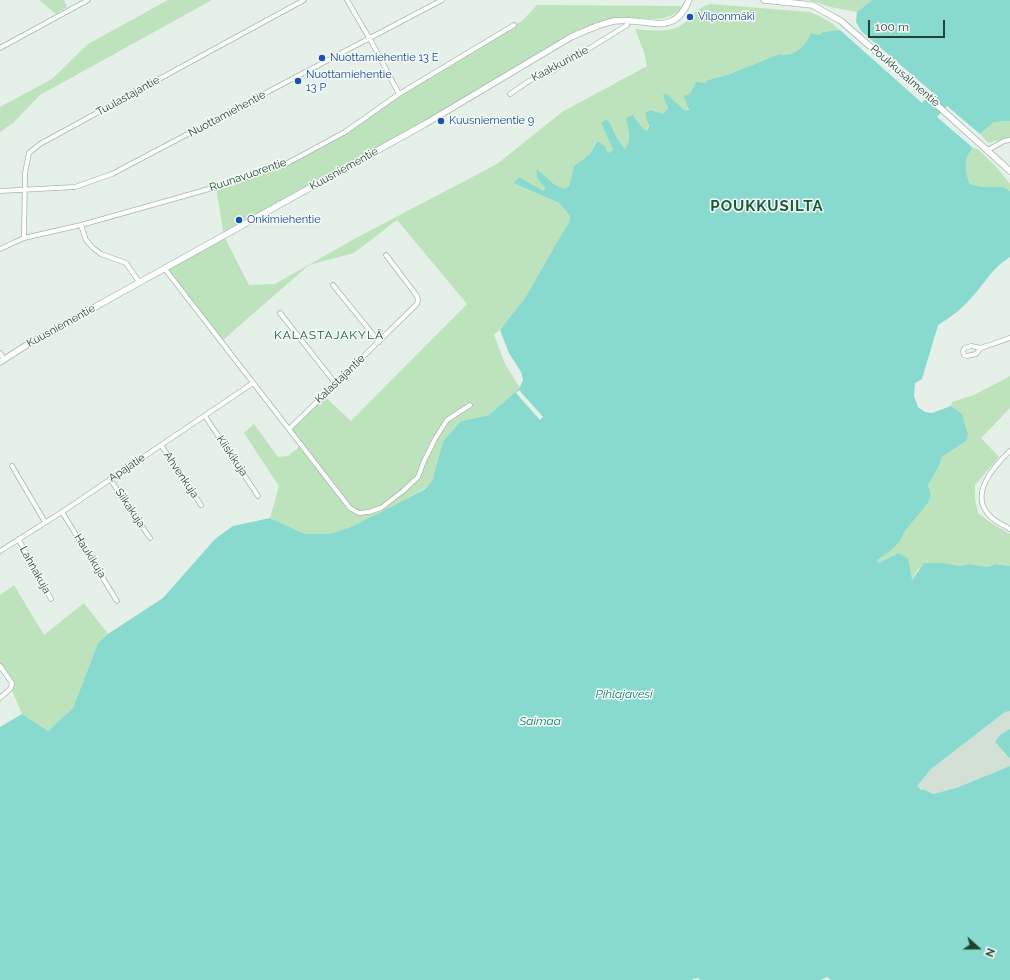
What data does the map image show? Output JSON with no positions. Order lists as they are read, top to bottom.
{
  "streets": {
    "street": [
      "Kaakkurintie",
      "Poukkusalmentie",
      "Tuulastajantie",
      "Nuottamiehentie",
      "Kuusniementie",
      "Ruunavuorentie",
      "Kalastajantie",
      "Kiiskikuja",
      "Apajatie",
      "Ahvenkuja",
      "Siikakuja",
      "Haukikuja",
      "Lahnakuja"
    ]
  },
  "crossings": [
    ["Kaakkurintie", "Kuusniementie"],
    ["Tuulastajantie", "Nuottamiehentie"],
    ["Tuulastajantie", "Ruunavuorentie"],
    ["Kiiskikuja", "Apajatie"],
    ["Apajatie", "Ahvenkuja"],
    ["Apajatie", "Siikakuja"],
    ["Apajatie", "Haukikuja"],
    ["Apajatie", "Lahnakuja"]
  ],
  "districts": ["POUKKUSILTA", "KALASTAJAKYLÄ"],
  "water": ["Pihlajavesi", "Saimaa"],
  "places": [
    "Vilponmäki",
    "Nuottamiehentie 13 E",
    "Nuottamiehentie 13 P",
    "Kuusniementie 9",
    "Onkimiehentie"
  ],
  "scale_bar": "100 m",
  "north": "right"
}
